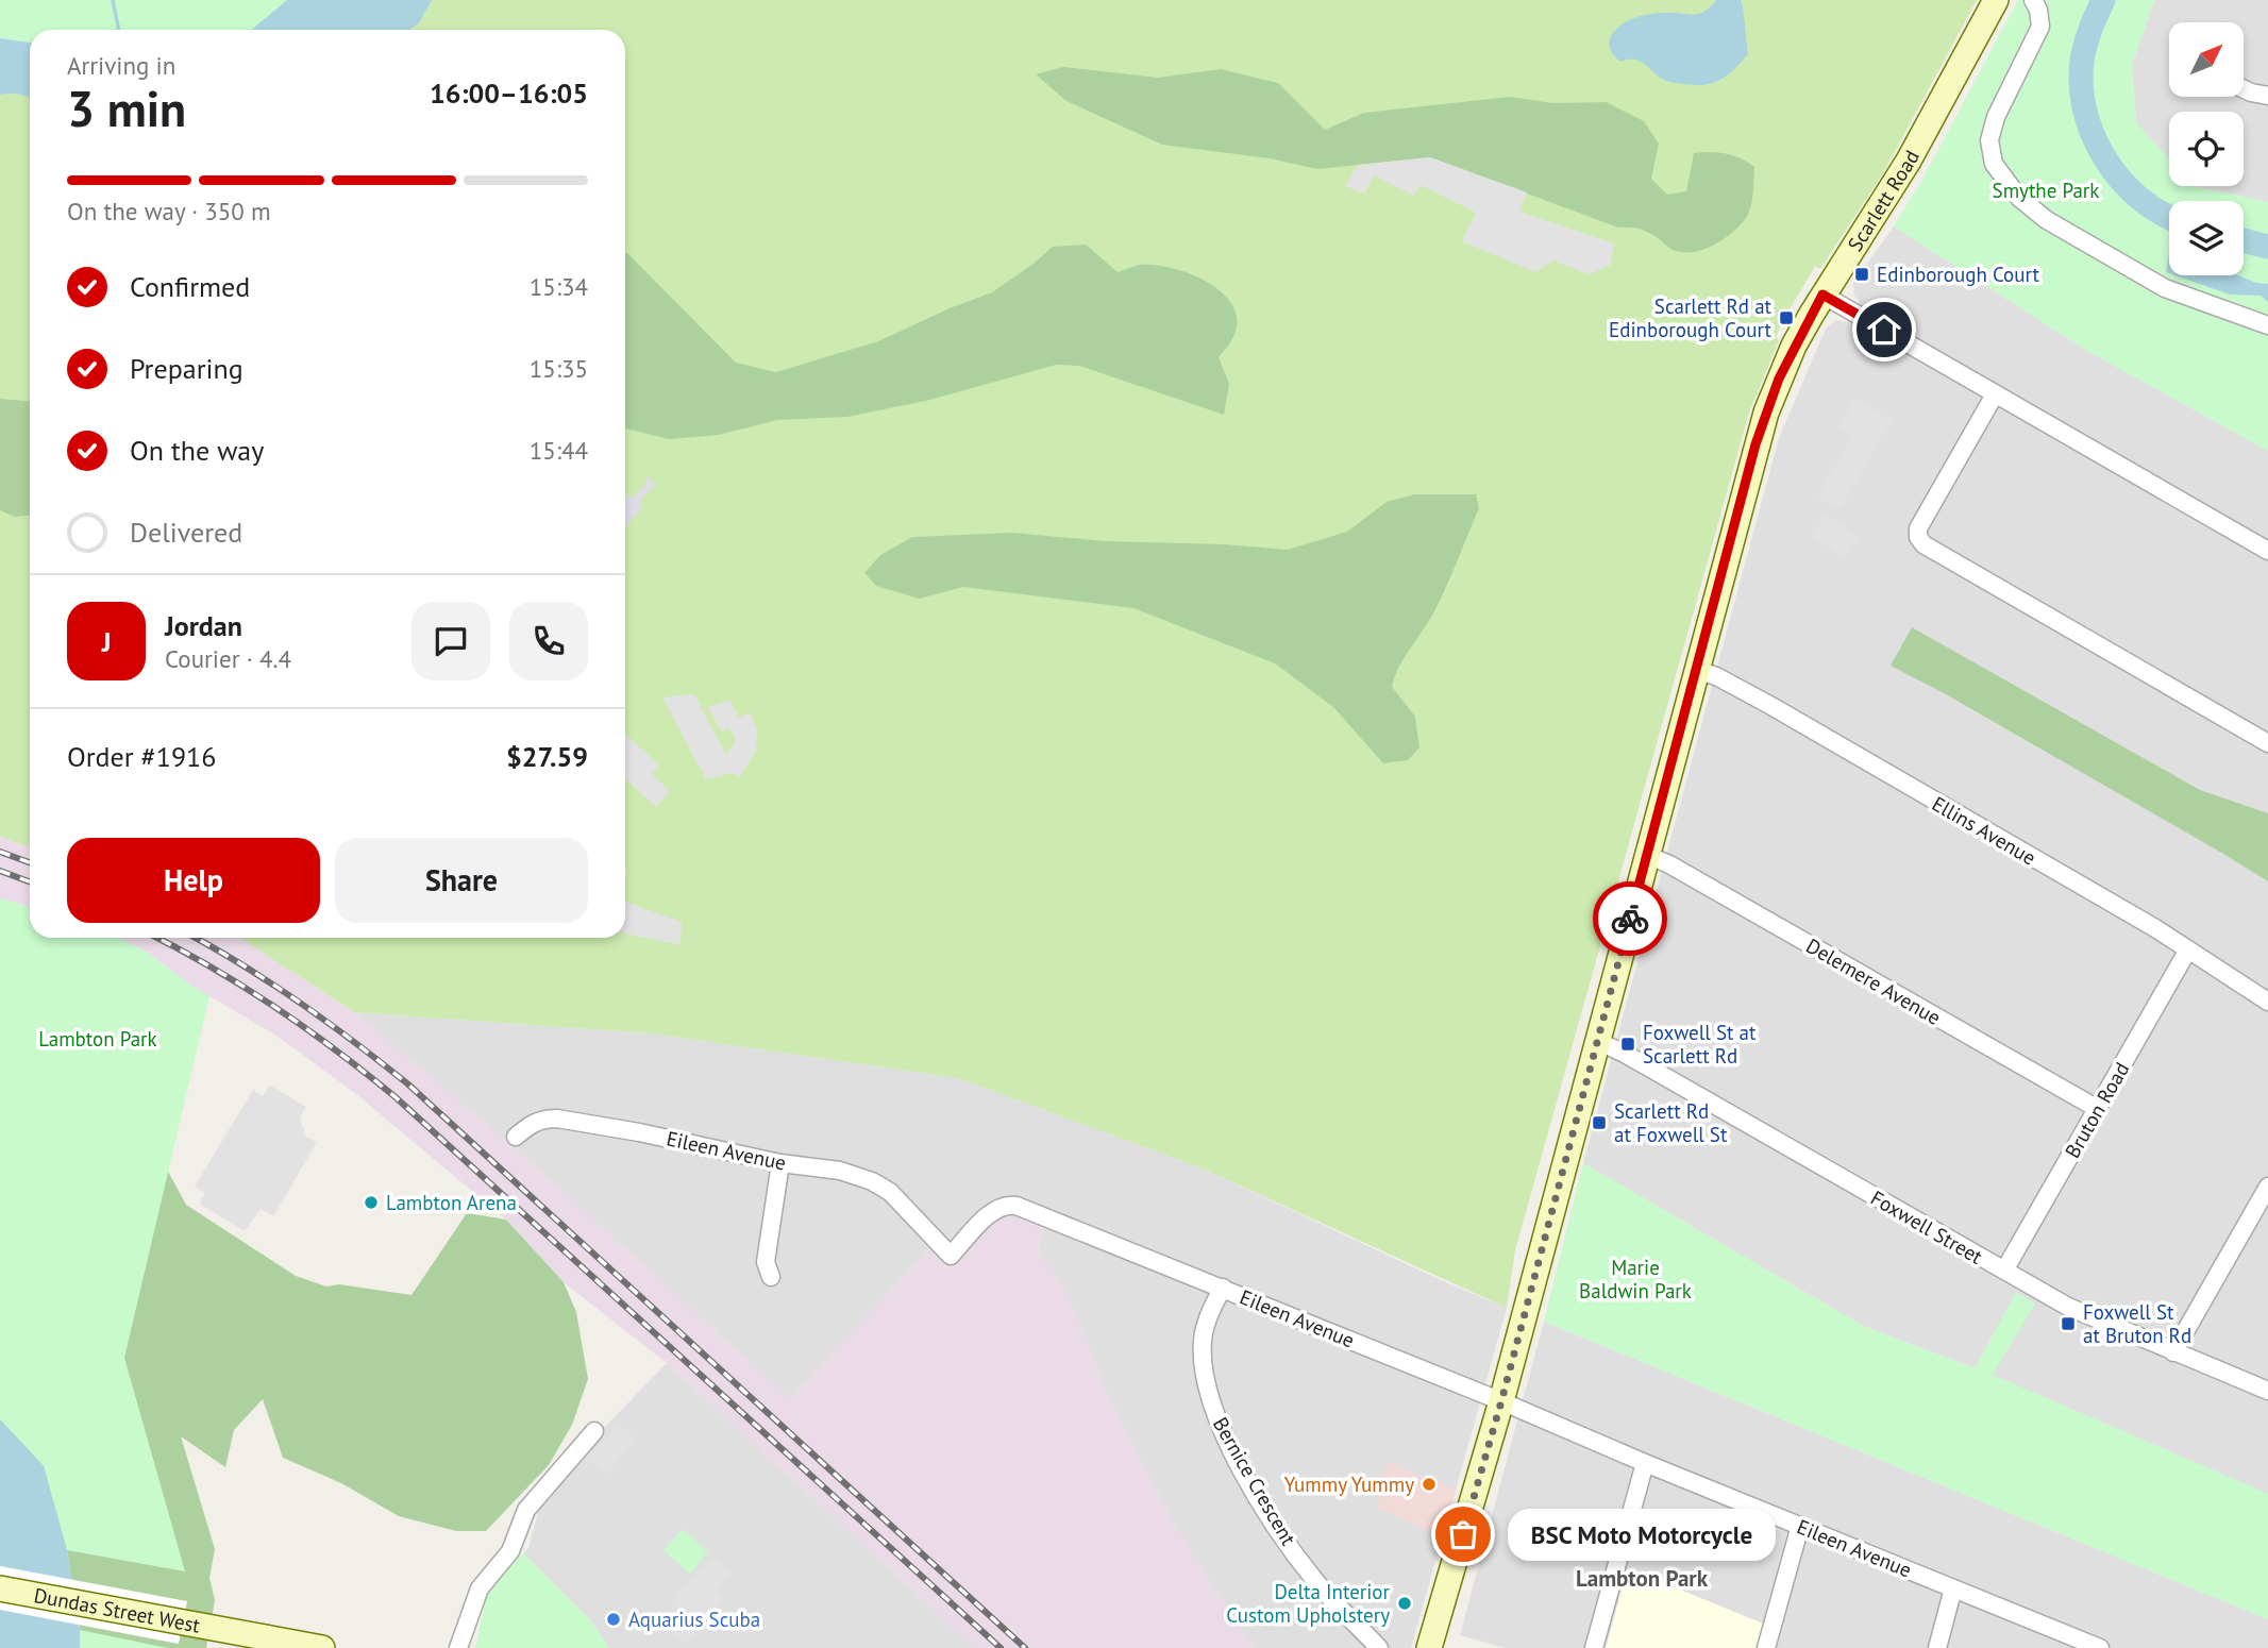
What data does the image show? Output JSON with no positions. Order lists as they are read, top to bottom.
{
  "streets": {
    "main road": ["Scarlett Road", "Dundas Street West"],
    "street": [
      "Ellins Avenue",
      "Delemere Avenue",
      "Bruton Road",
      "Eileen Avenue",
      "Foxwell Street",
      "Bernice Crescent"
    ]
  },
  "crossings": [
    ["Scarlett Road", "Ellins Avenue"],
    ["Scarlett Road", "Delemere Avenue"],
    ["Scarlett Road", "Eileen Avenue"],
    ["Scarlett Road", "Foxwell Street"],
    ["Ellins Avenue", "Bruton Road"],
    ["Delemere Avenue", "Bruton Road"],
    ["Bruton Road", "Foxwell Street"],
    ["Eileen Avenue", "Bernice Crescent"]
  ],
  "districts": ["Lambton Park"],
  "parks": ["Smythe Park", "Lambton Park", "Marie Baldwin Park"],
  "places": {
    "transit": [
      "Edinborough Court",
      "Scarlett Rd at Edinborough Court",
      "Foxwell St at Scarlett Rd",
      "Scarlett Rd at Foxwell St",
      "Foxwell St at Bruton Rd"
    ],
    "other": [
      "Lambton Arena",
      "Yummy Yummy",
      "BSC Moto Motorcycle",
      "Delta Interior Custom Upholstery",
      "Aquarius Scuba"
    ]
  },
  "north": "top right",
  "page": {
    "heading": ["3 min", "Arriving in", "16:00–16:05"],
    "panel": [
      "Jordan",
      "Courier · 4.4",
      "Order #1916",
      "$27.59"
    ],
    "bar": "On the way · 350 m",
    "list": [
      ["Confirmed", "15:34"],
      ["Preparing", "15:35"],
      ["On the way", "15:44"],
      "Delivered"
    ],
    "round": "J",
    "buttons": ["Help", "Share"],
    "bubble": "BSC Moto Motorcycle"
  }
}
